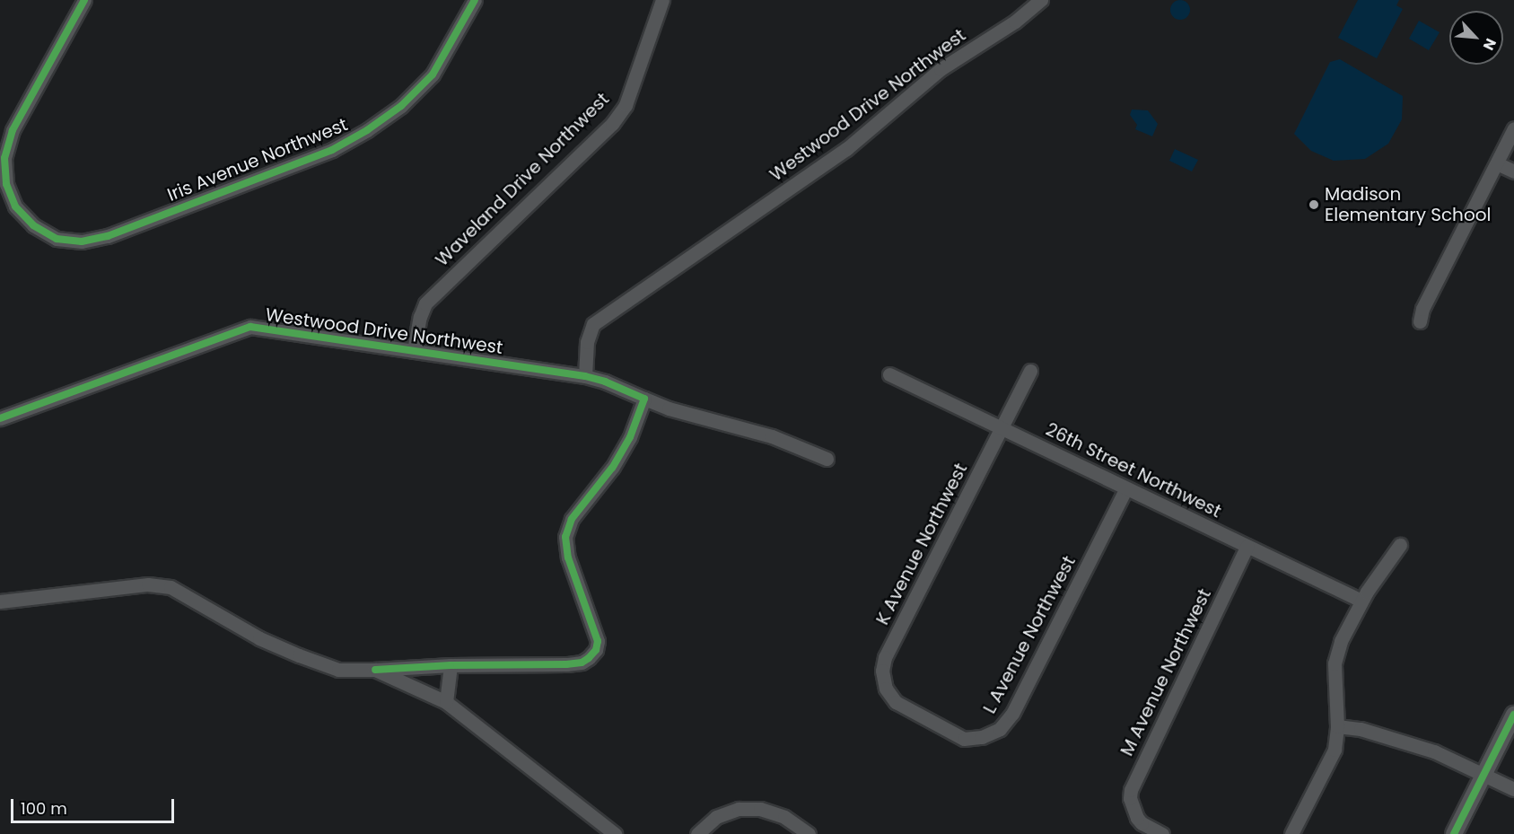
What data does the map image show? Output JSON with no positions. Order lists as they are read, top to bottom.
{
  "streets": {
    "street": [
      "Westwood Drive Northwest",
      "Iris Avenue Northwest",
      "Waveland Drive Northwest",
      "26th Street Northwest",
      "K Avenue Northwest",
      "L Avenue Northwest",
      "M Avenue Northwest"
    ]
  },
  "crossings": [
    ["Westwood Drive Northwest", "Waveland Drive Northwest"],
    ["26th Street Northwest", "K Avenue Northwest"],
    ["26th Street Northwest", "L Avenue Northwest"],
    ["26th Street Northwest", "M Avenue Northwest"],
    ["K Avenue Northwest", "L Avenue Northwest"]
  ],
  "places": ["Madison Elementary School"],
  "scale_bar": "100 m",
  "north": "bottom right"
}
